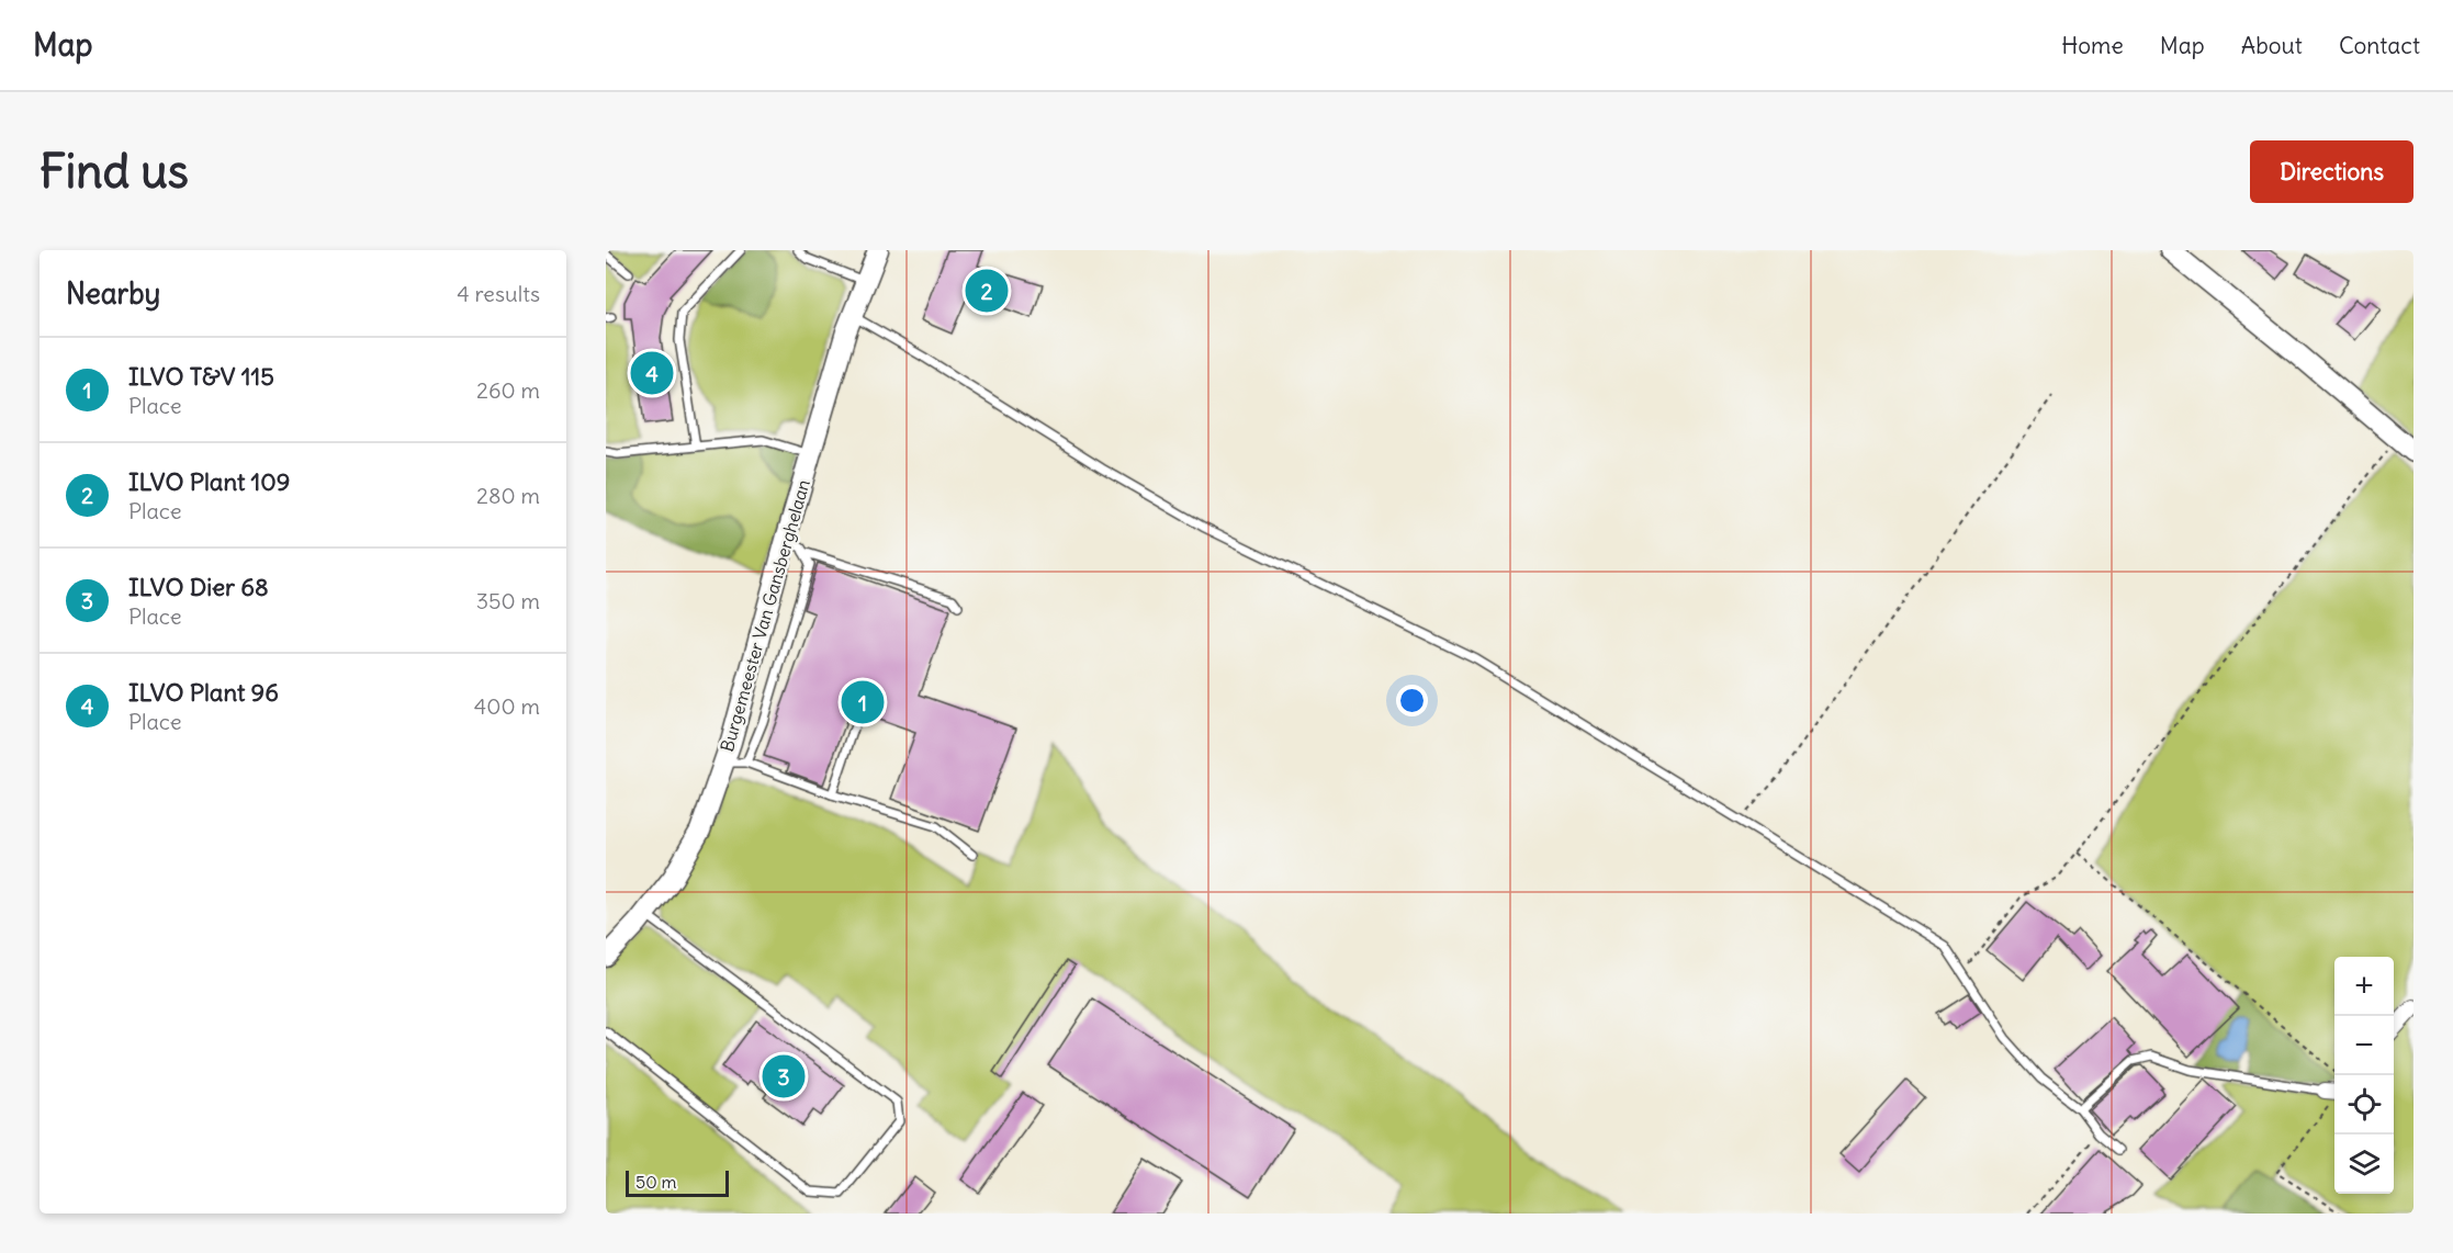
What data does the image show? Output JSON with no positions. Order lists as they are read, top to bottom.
{
  "streets": {
    "street": ["Burgemeester Van Gansberghelaan"]
  },
  "scale_bar": "50 m",
  "page": {
    "header": "Map",
    "nav": [
      "Home",
      "Map",
      "About",
      "Contact"
    ],
    "buttons": "Directions",
    "title": "Find us",
    "heading": ["Nearby", "4 results"],
    "pins": [
      "2",
      "4",
      "1",
      "3"
    ],
    "list": [
      {
        "mark": "1",
        "name": "ILVO T&V 115",
        "note": "Place",
        "value": "260 m"
      },
      {
        "mark": "2",
        "name": "ILVO Plant 109",
        "note": "Place",
        "value": "280 m"
      },
      {
        "mark": "3",
        "name": "ILVO Dier 68",
        "note": "Place",
        "value": "350 m"
      },
      {
        "mark": "4",
        "name": "ILVO Plant 96",
        "note": "Place",
        "value": "400 m"
      }
    ],
    "map_buttons": ["+", "−"],
    "scale": "50 m"
  }
}
